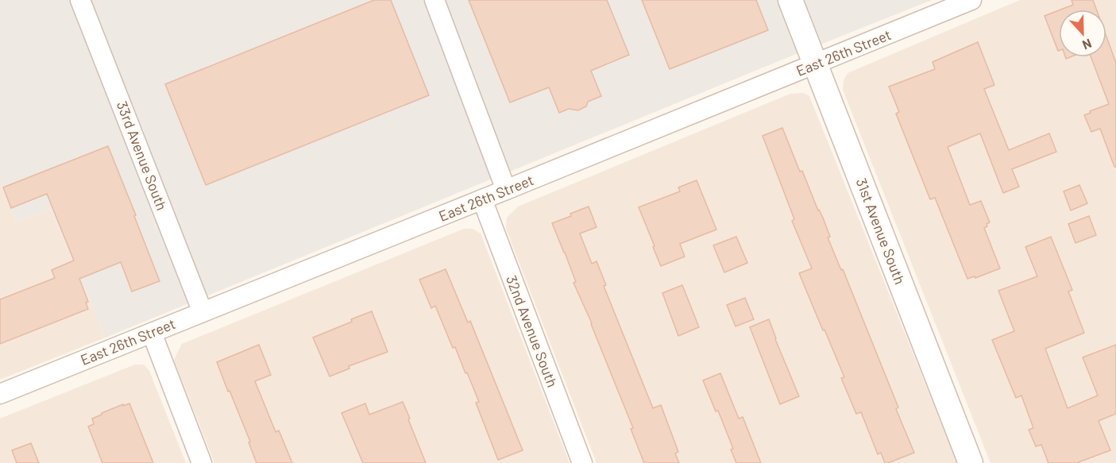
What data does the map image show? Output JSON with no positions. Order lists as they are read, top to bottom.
{
  "streets": {
    "street": [
      "East 26th Street",
      "33rd Avenue South",
      "31st Avenue South",
      "32nd Avenue South"
    ]
  },
  "crossings": [
    ["East 26th Street", "33rd Avenue South"],
    ["East 26th Street", "31st Avenue South"],
    ["East 26th Street", "32nd Avenue South"]
  ],
  "north": "bottom"
}
